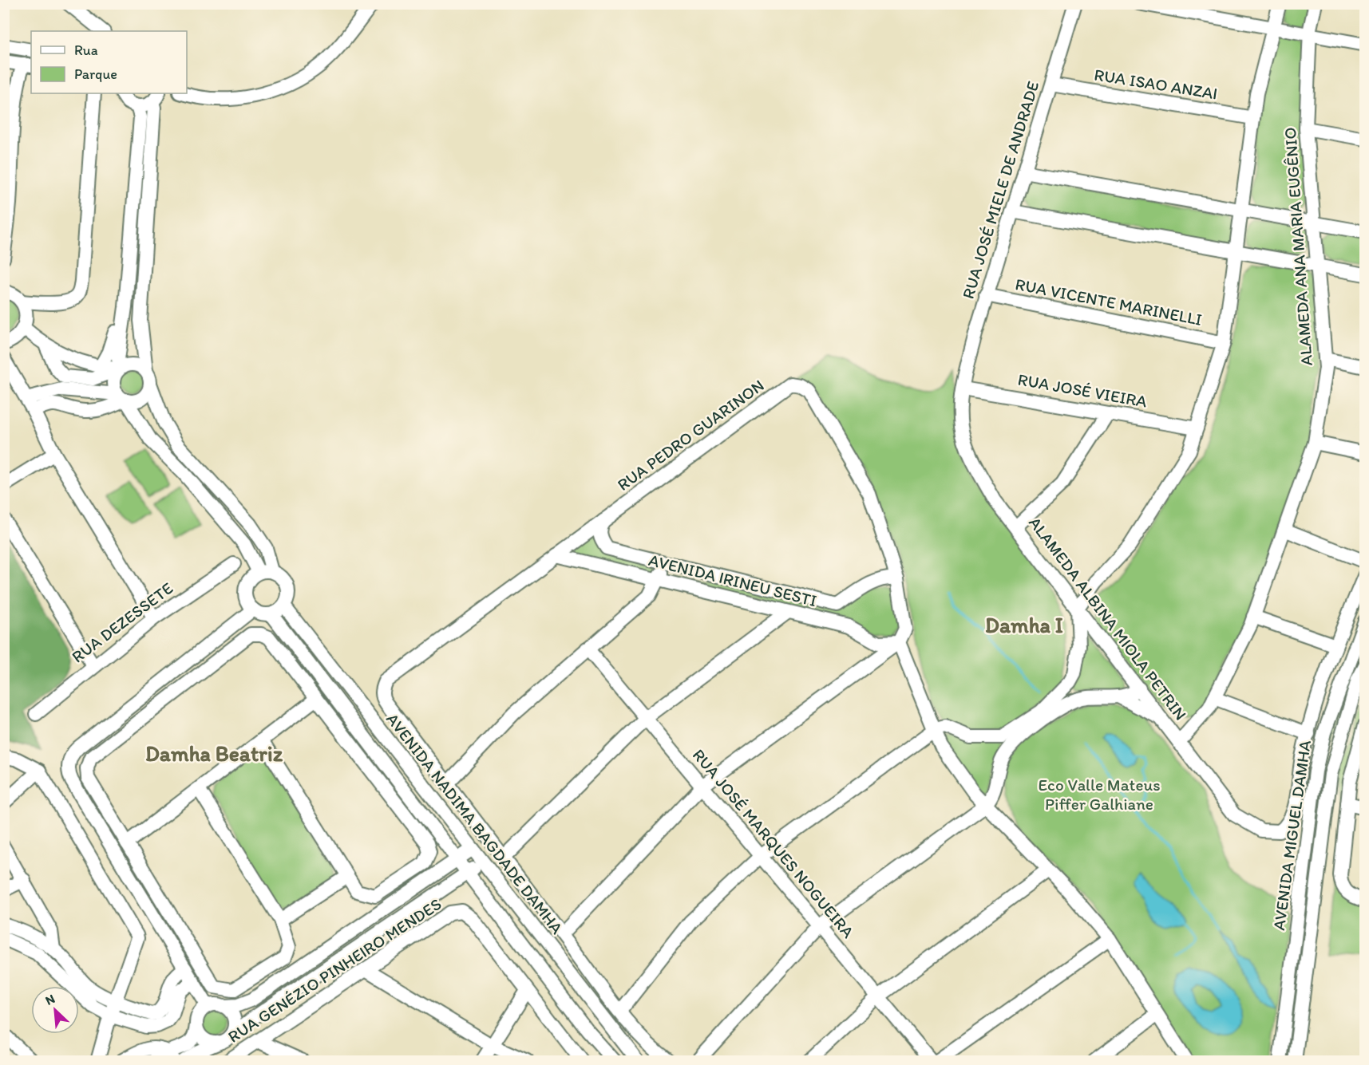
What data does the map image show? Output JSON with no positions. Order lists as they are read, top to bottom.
{
  "streets": {
    "street": [
      "RUA ISAO ANZAI",
      "RUA JOSÉ MIELE DE ANDRADE",
      "ALAMEDA ANA MARIA EUGÊNIO",
      "RUA VICENTE MARINELLI",
      "RUA JOSÉ VIEIRA",
      "RUA PEDRO GUARINON",
      "AVENIDA IRINEU SESTI",
      "ALAMEDA ALBINA MIOLA PETRIN",
      "RUA DEZESSETE",
      "AVENIDA NADIMA BAGDADE DAMHA",
      "AVENIDA MIGUEL DAMHA",
      "RUA JOSÉ MARQUES NOGUEIRA",
      "RUA GENÉZIO PINHEIRO MENDES"
    ]
  },
  "crossings": [
    ["RUA ISAO ANZAI", "RUA JOSÉ MIELE DE ANDRADE"],
    ["RUA JOSÉ MIELE DE ANDRADE", "RUA VICENTE MARINELLI"],
    ["RUA JOSÉ MIELE DE ANDRADE", "RUA JOSÉ VIEIRA"],
    ["RUA JOSÉ MIELE DE ANDRADE", "ALAMEDA ALBINA MIOLA PETRIN"],
    ["ALAMEDA ANA MARIA EUGÊNIO", "ALAMEDA ALBINA MIOLA PETRIN"],
    ["RUA JOSÉ VIEIRA", "ALAMEDA ALBINA MIOLA PETRIN"],
    ["RUA PEDRO GUARINON", "AVENIDA IRINEU SESTI"]
  ],
  "districts": ["Damha I", "Damha Beatriz"],
  "parks": ["Eco Valle Mateus Piffer Galhiane"],
  "legend": ["Rua", "Parque"],
  "north": "top left"
}
